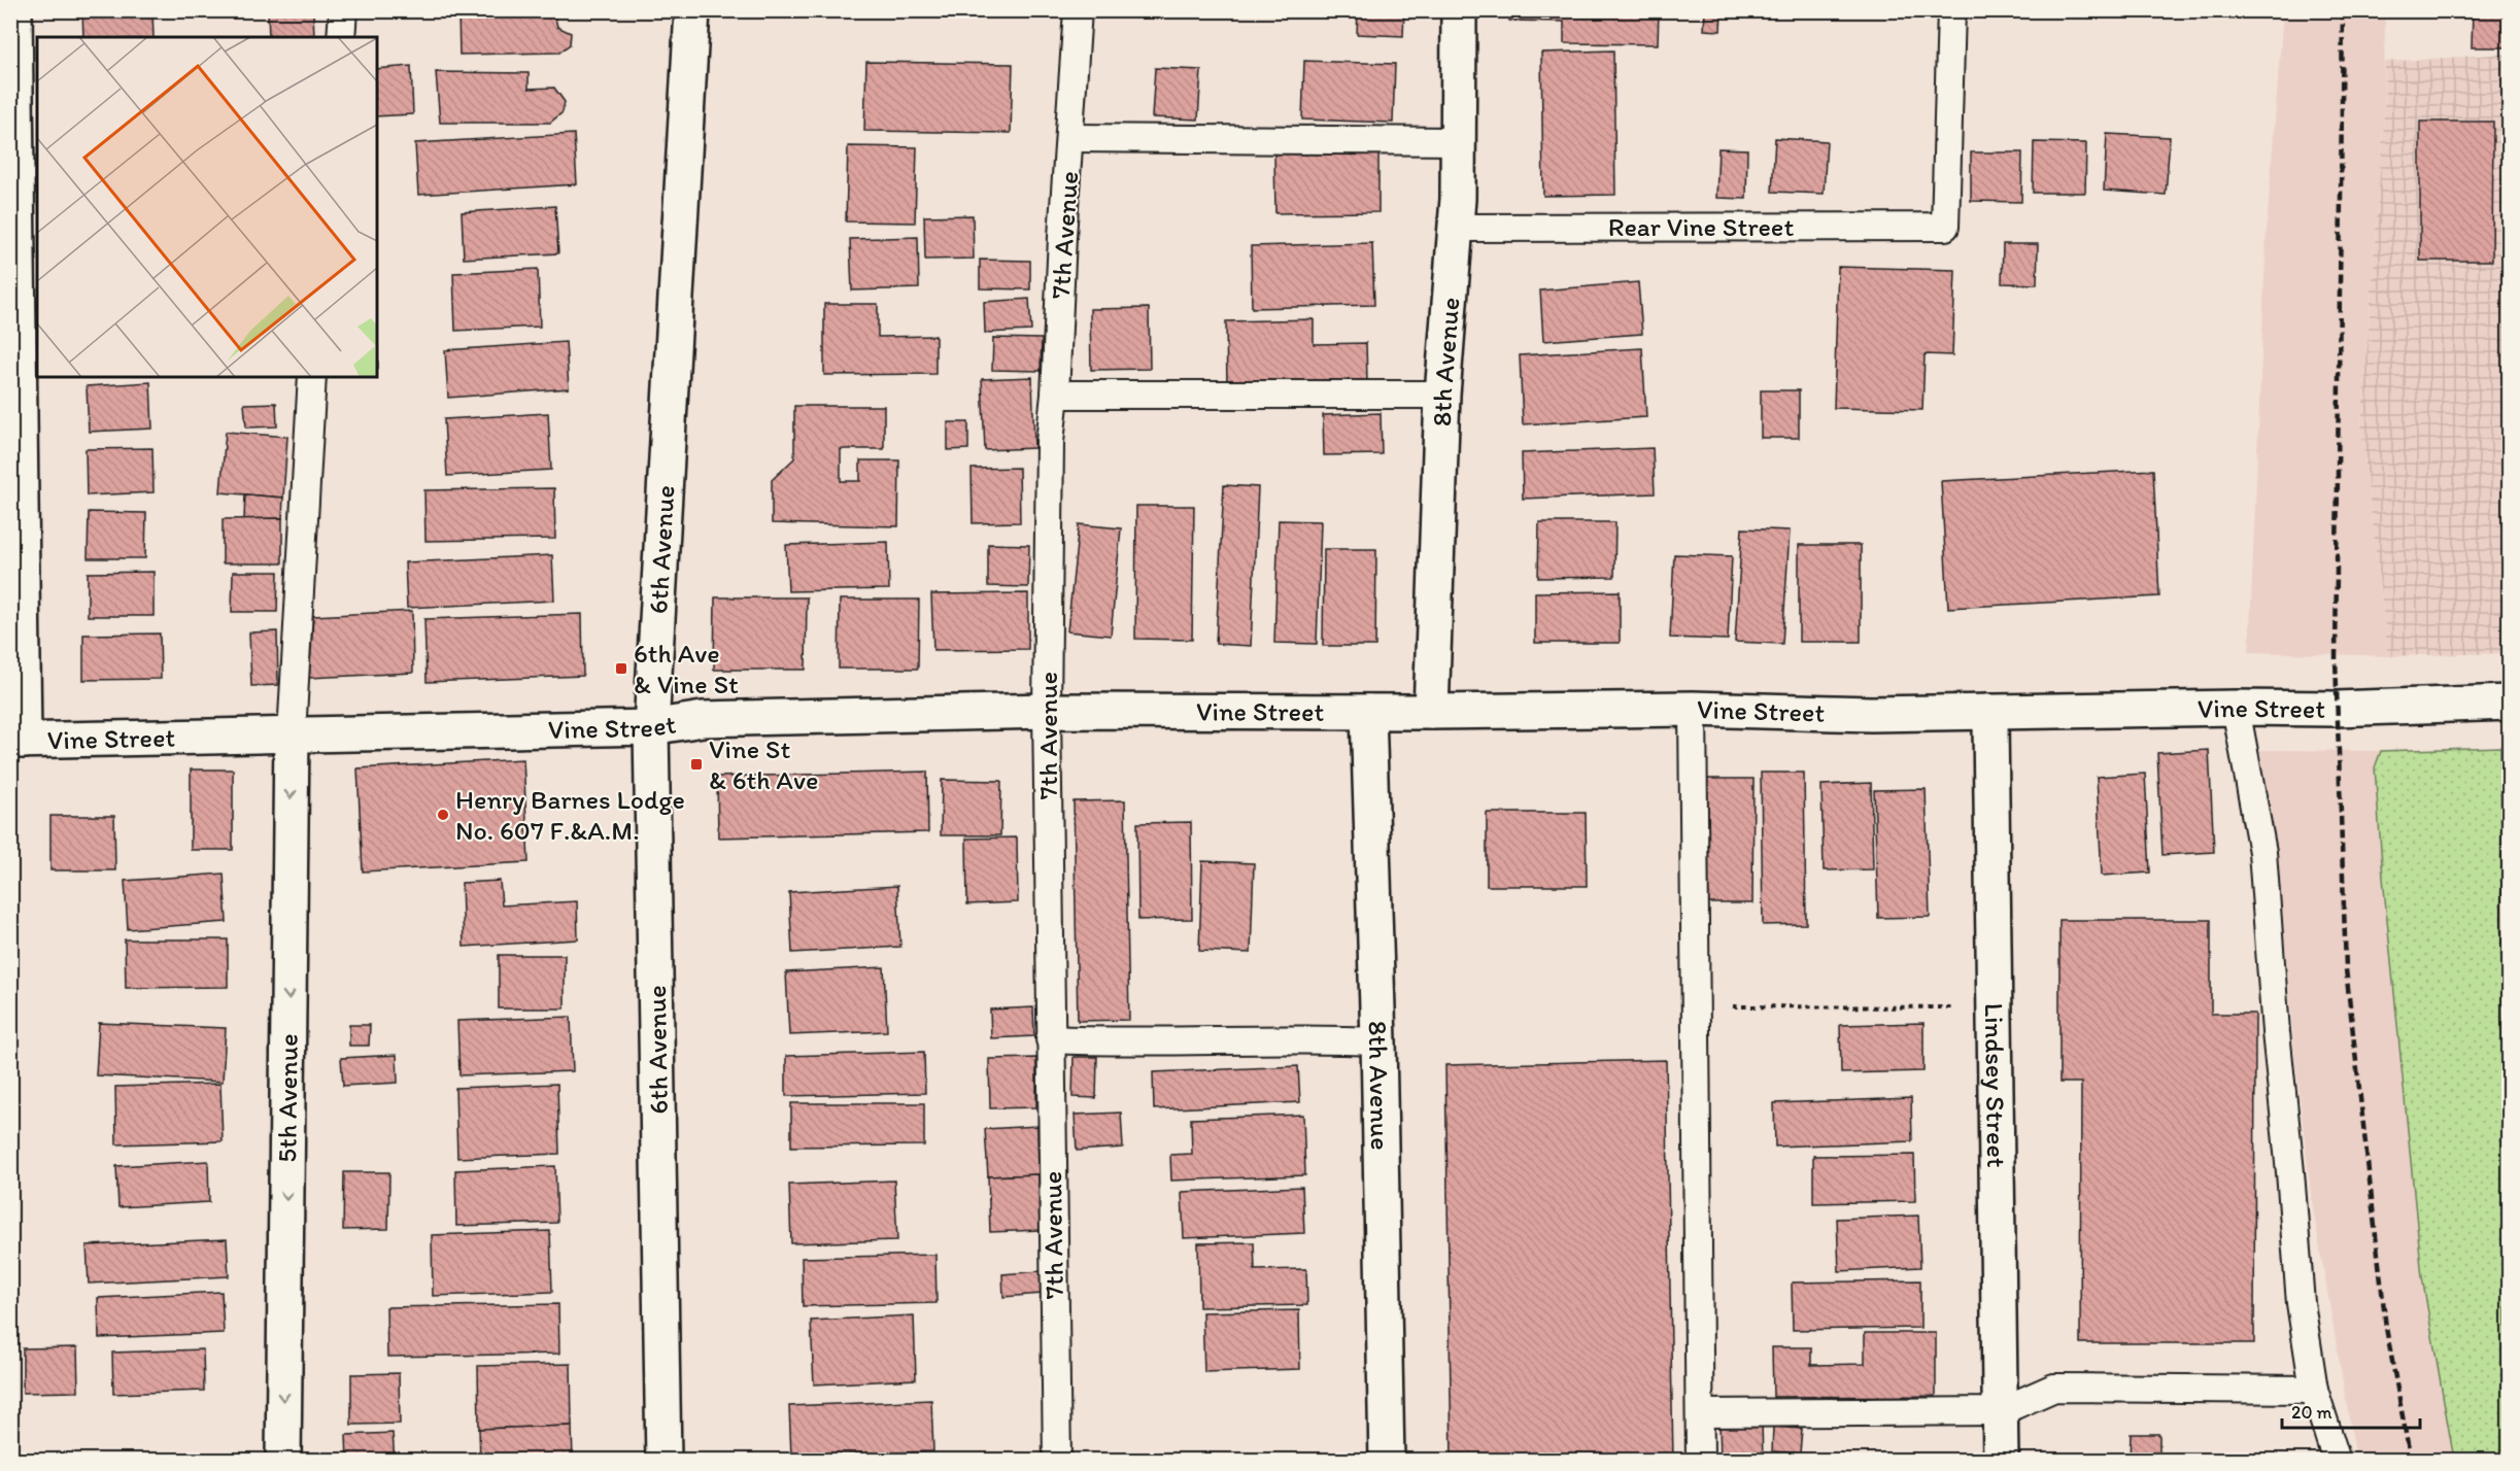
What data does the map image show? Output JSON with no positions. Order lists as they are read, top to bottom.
{
  "streets": {
    "street": [
      "8th Avenue",
      "6th Avenue",
      "Vine Street",
      "Lindsey Street",
      "5th Avenue"
    ],
    "lane": ["Rear Vine Street", "7th Avenue"]
  },
  "crossings": [
    ["Rear Vine Street", "8th Avenue"],
    ["7th Avenue", "Vine Street"],
    ["8th Avenue", "Vine Street"],
    ["6th Avenue", "Vine Street"],
    ["Vine Street", "Lindsey Street"],
    ["Vine Street", "5th Avenue"]
  ],
  "one_way": ["5th Avenue"],
  "places": {
    "transit": ["6th Ave & Vine St", "Vine St & 6th Ave"],
    "other": ["Henry Barnes Lodge No. 607 F.&A.M."]
  },
  "scale_bar": "20 m"
}
